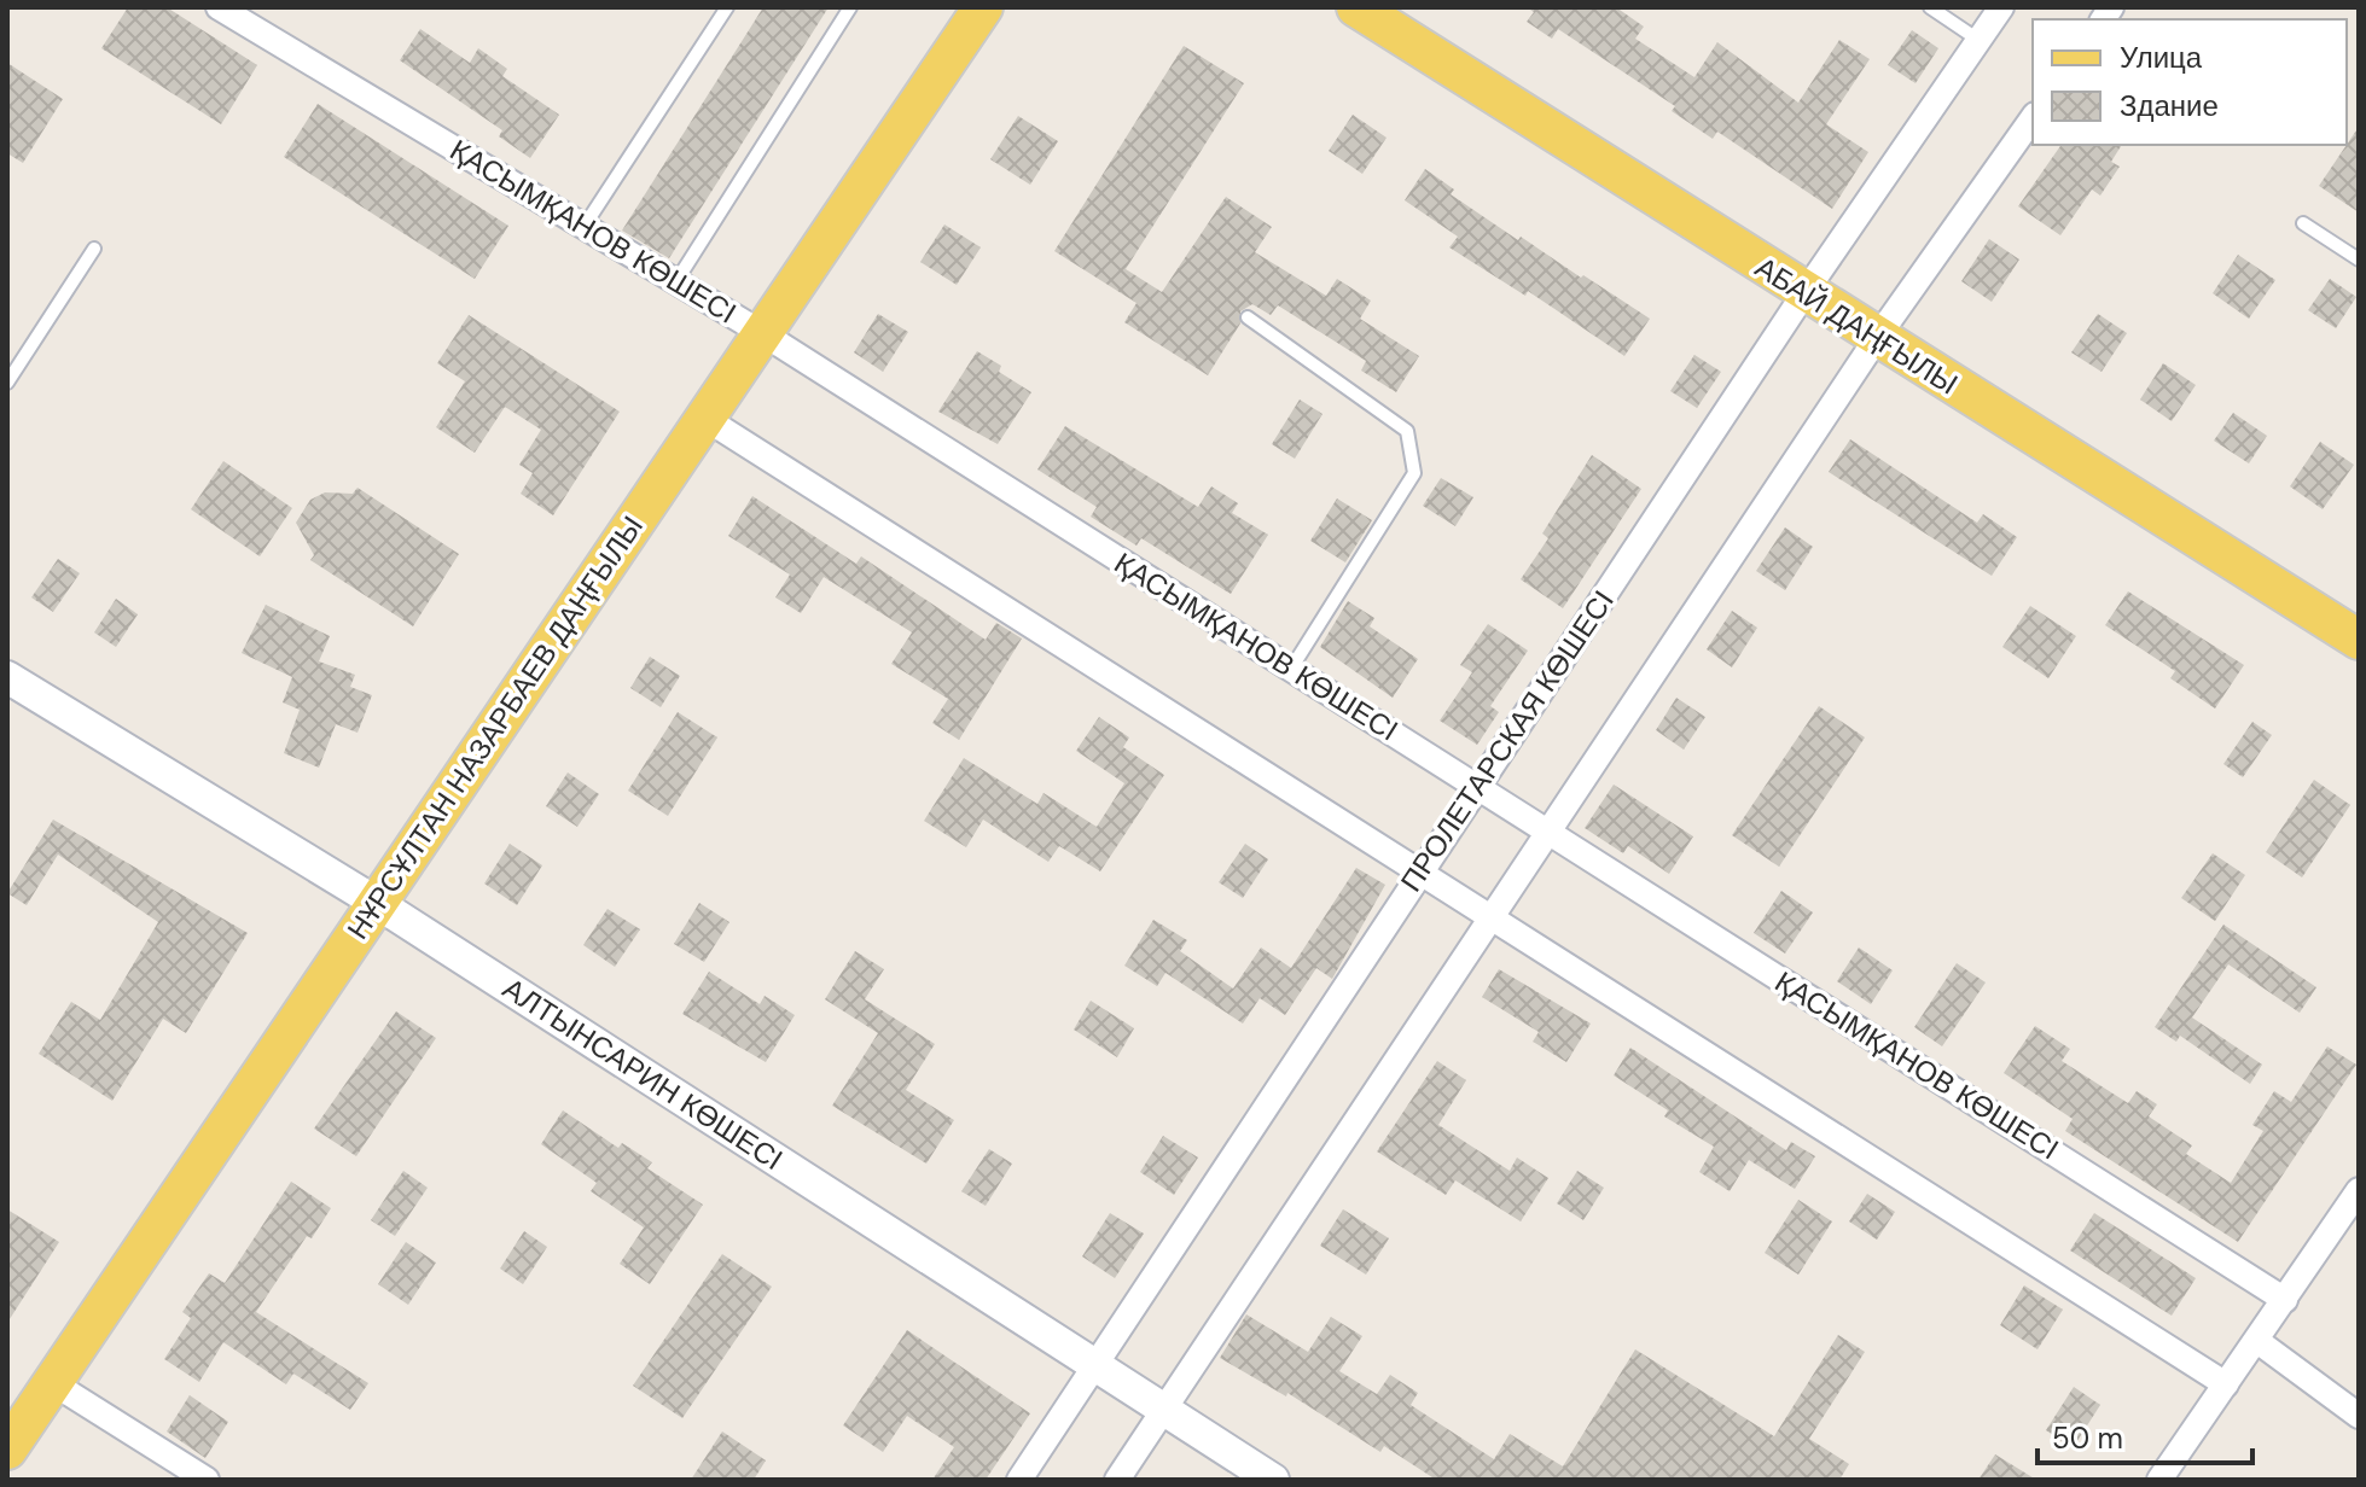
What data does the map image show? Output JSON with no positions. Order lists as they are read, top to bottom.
{
  "streets": {
    "main road": ["АБАЙ ДАҢҒЫЛЫ", "НҰРСҰЛТАН НАЗАРБАЕВ ДАҢҒЫЛЫ"],
    "street": ["ҚАСЫМҚАНОВ КӨШЕСІ", "ПРОЛЕТАРСКАЯ КӨШЕСІ", "АЛТЫНСАРИН КӨШЕСІ"]
  },
  "crossings": [
    ["ҚАСЫМҚАНОВ КӨШЕСІ", "НҰРСҰЛТАН НАЗАРБАЕВ ДАҢҒЫЛЫ"],
    ["ҚАСЫМҚАНОВ КӨШЕСІ", "ПРОЛЕТАРСКАЯ КӨШЕСІ"],
    ["АБАЙ ДАҢҒЫЛЫ", "ПРОЛЕТАРСКАЯ КӨШЕСІ"],
    ["НҰРСҰЛТАН НАЗАРБАЕВ ДАҢҒЫЛЫ", "АЛТЫНСАРИН КӨШЕСІ"],
    ["ПРОЛЕТАРСКАЯ КӨШЕСІ", "АЛТЫНСАРИН КӨШЕСІ"]
  ],
  "legend": ["Улица", "Здание"],
  "scale_bar": "50 m"
}
